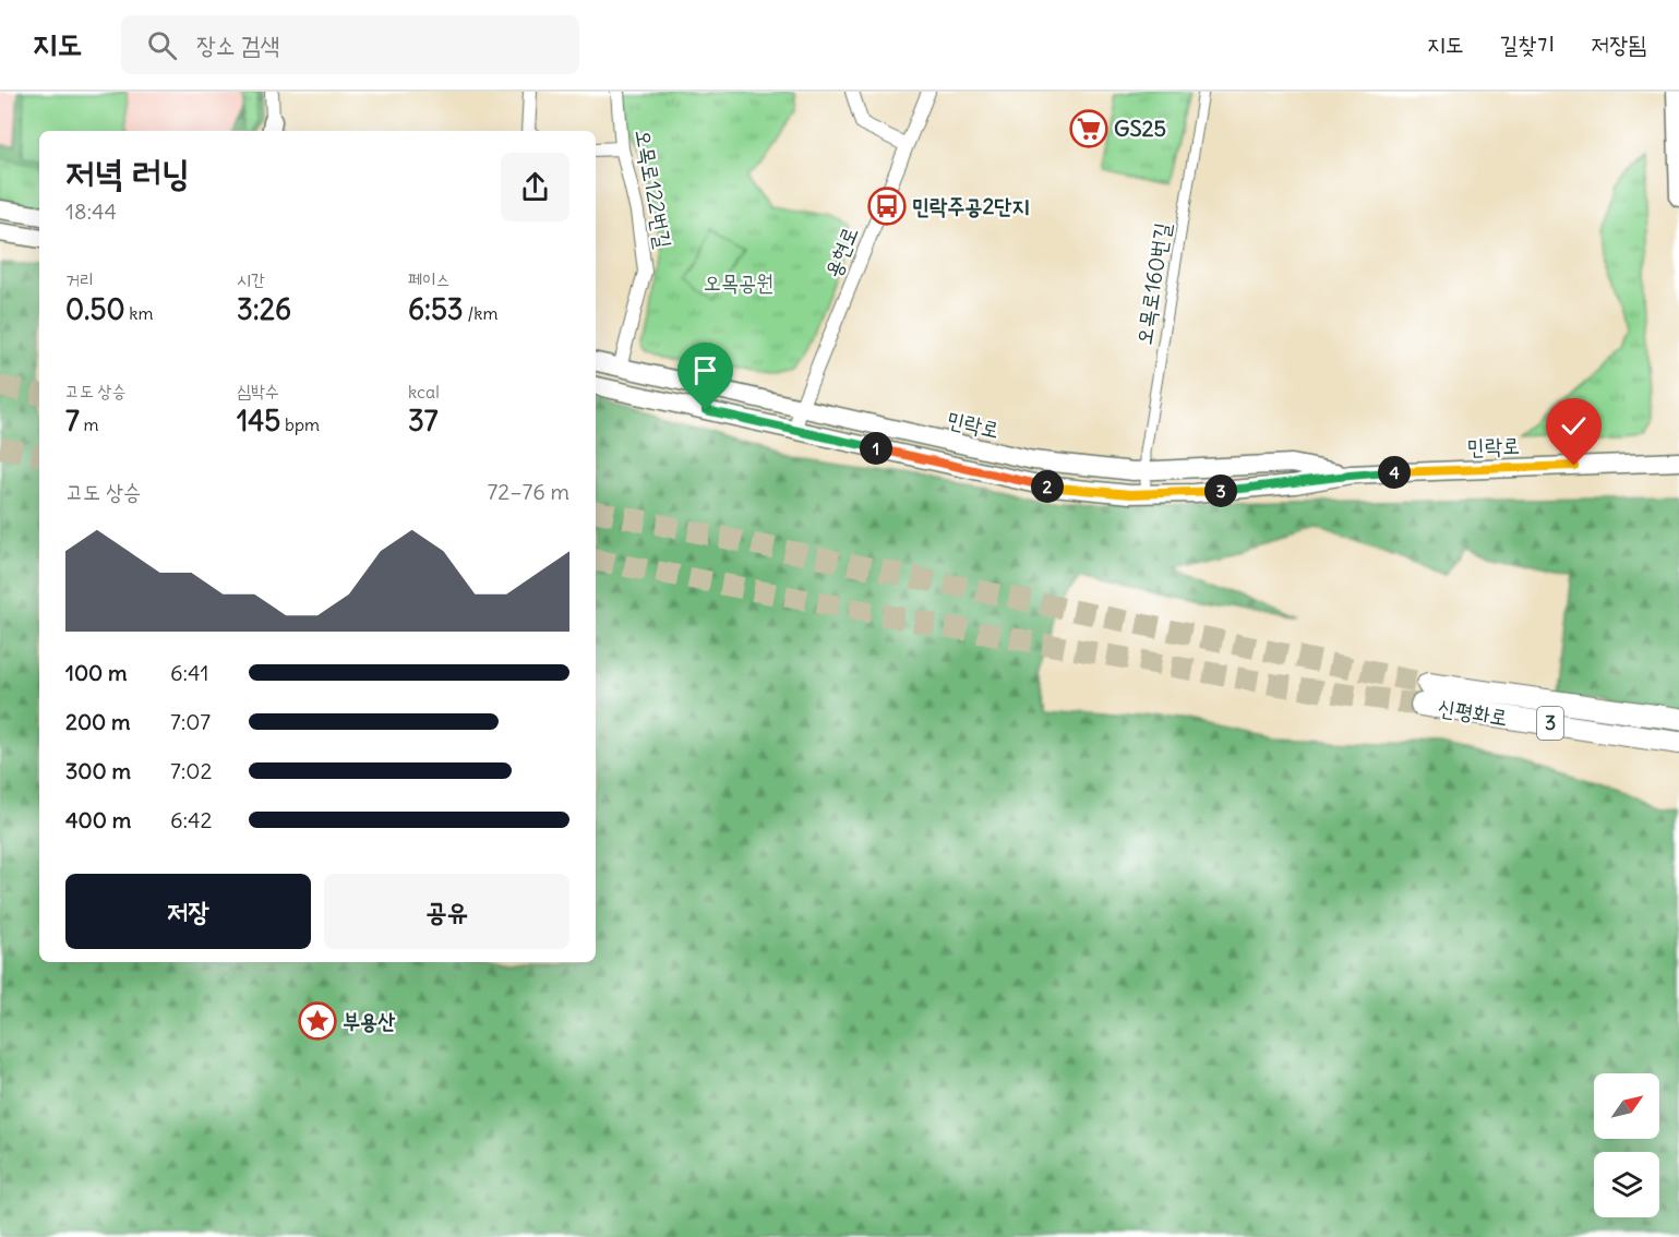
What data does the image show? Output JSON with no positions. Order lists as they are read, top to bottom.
{
  "streets": {
    "highway": ["신평화로", "3"],
    "main road": ["민락로"],
    "street": ["오목로122번길", "용현로", "오목로160번길"]
  },
  "crossings": [
    ["오목로122번길", "민락로"],
    ["용현로", "민락로"]
  ],
  "parks": ["오목공원"],
  "places": {
    "supermarket": ["GS25"],
    "bus stop": ["민락주공2단지"],
    "place": ["부용산"]
  },
  "north": "top right",
  "page": {
    "header": "지도",
    "search": "장소 검색",
    "nav": ["지도", "길찾기", "저장됨"],
    "heading": ["저녁 러닝", "18:44"],
    "stats": [
      ["거리", "0.50 km"],
      ["시간", "3:26"],
      ["페이스", "6:53 /km"],
      ["고도 상승", "7 m"],
      ["심박수", "145 bpm"],
      ["kcal", "37"]
    ],
    "pins": [
      "1",
      "4",
      "2",
      "3"
    ],
    "chart": ["고도 상승", "72–76 m"],
    "list": [
      {
        "name": "100 m",
        "note": "6:41"
      },
      {
        "name": "200 m",
        "note": "7:07"
      },
      {
        "name": "300 m",
        "note": "7:02"
      },
      {
        "name": "400 m",
        "note": "6:42"
      }
    ],
    "buttons": ["저장", "공유"]
  }
}
